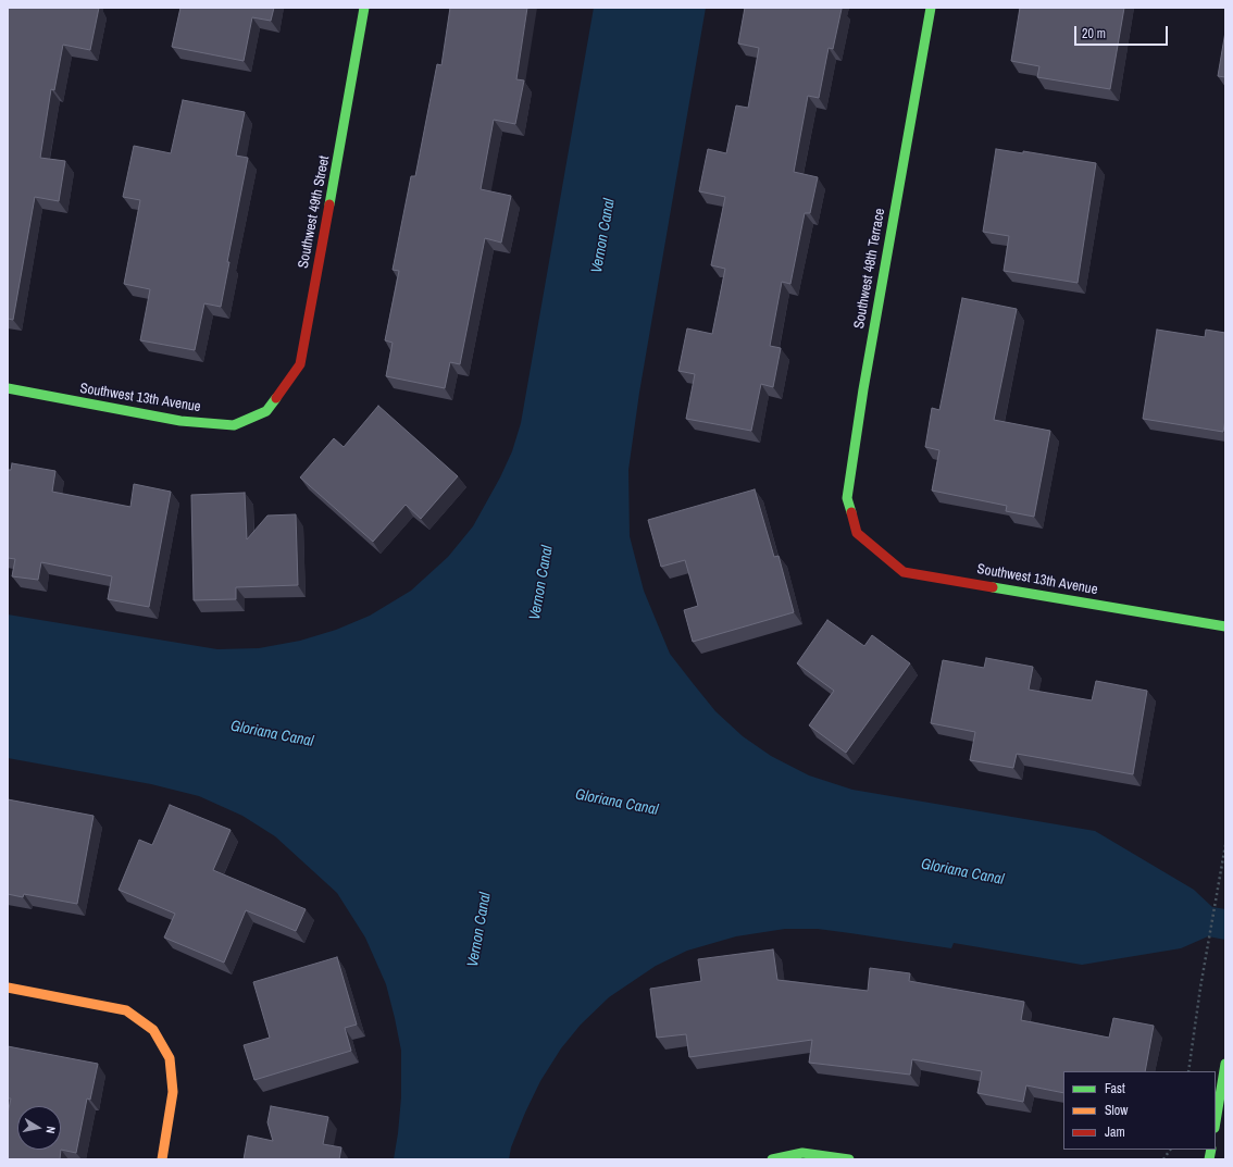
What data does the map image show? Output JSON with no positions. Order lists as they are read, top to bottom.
{
  "streets": {
    "street": ["Southwest 49th Street", "Southwest 48th Terrace", "Southwest 13th Avenue"]
  },
  "crossings": [
    ["Southwest 49th Street", "Southwest 13th Avenue"],
    ["Southwest 48th Terrace", "Southwest 13th Avenue"]
  ],
  "water": ["Vernon Canal", "Gloriana Canal"],
  "legend": ["Fast", "Slow", "Jam"],
  "scale_bar": "20 m",
  "north": "right"
}
